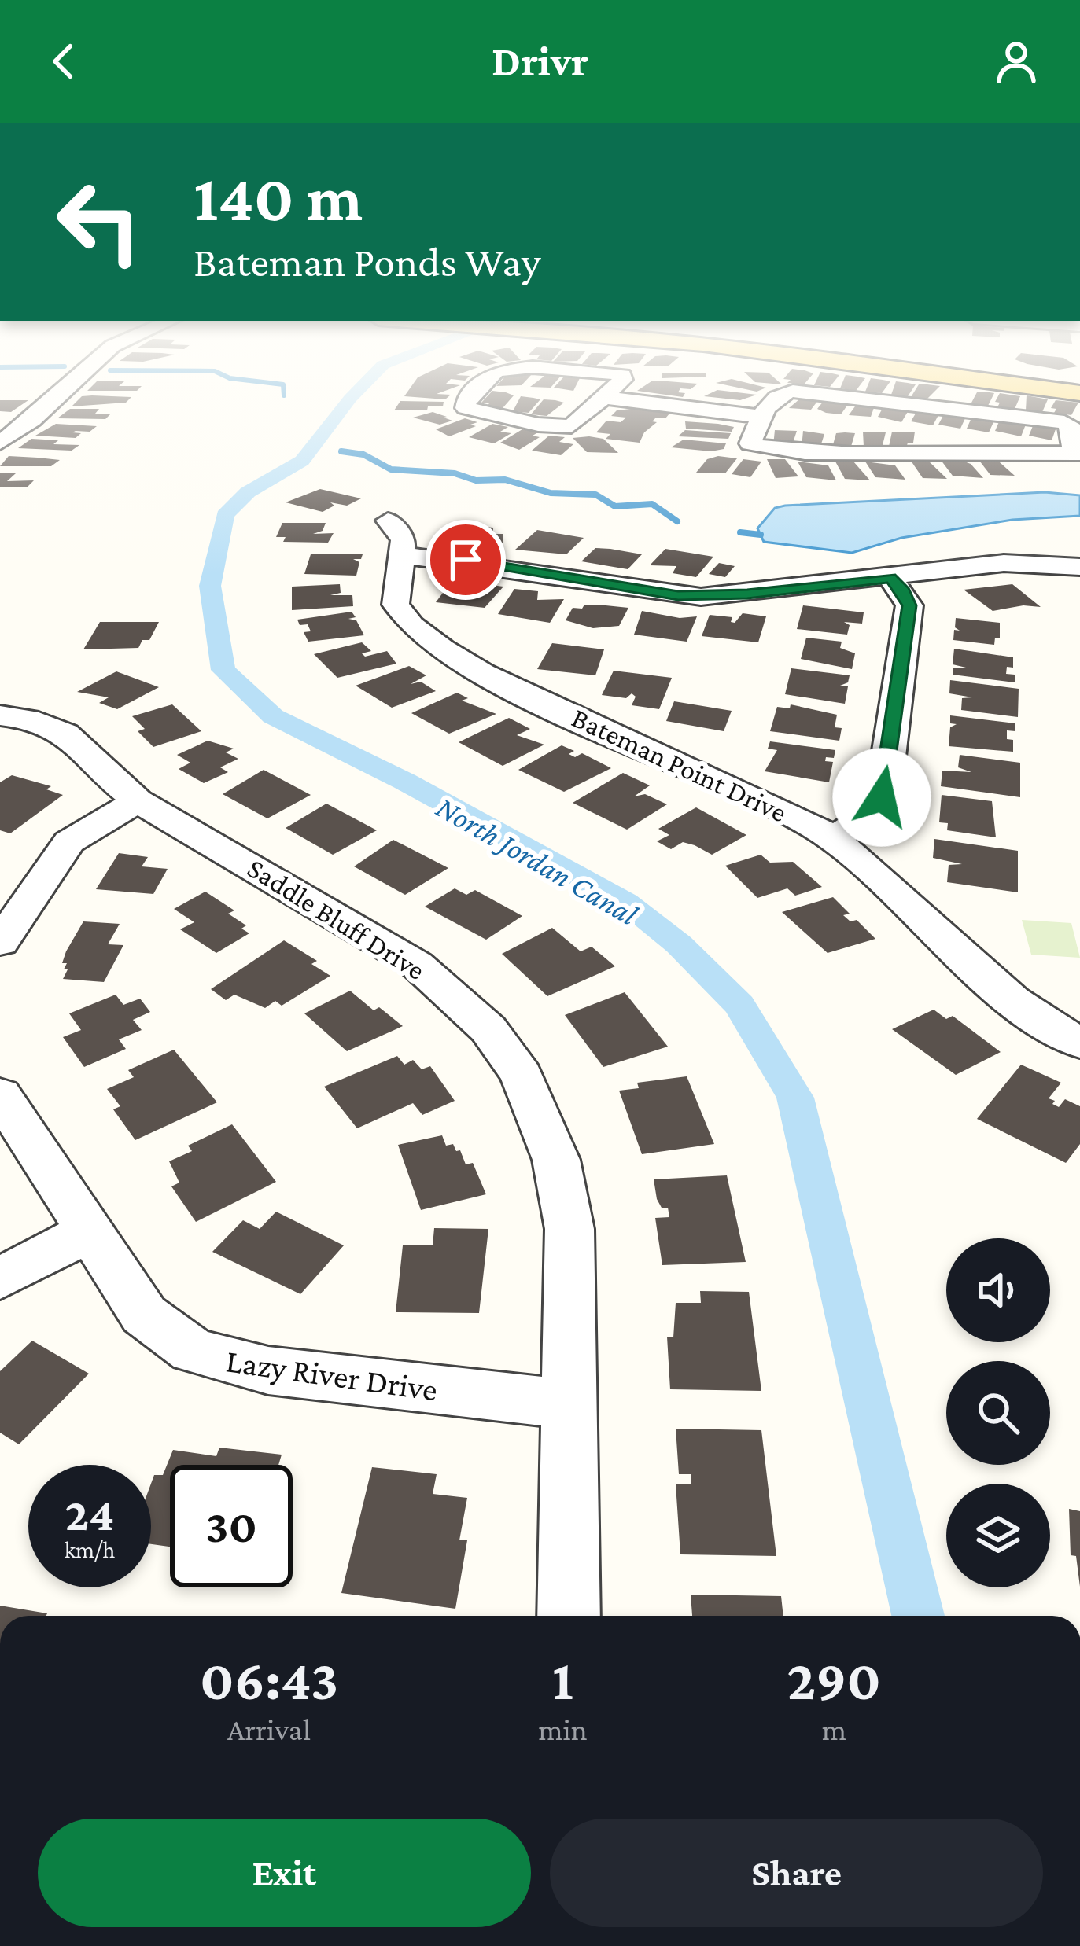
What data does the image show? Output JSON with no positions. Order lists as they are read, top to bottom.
{
  "streets": {
    "street": ["Bateman Point Drive", "Saddle Bluff Drive", "Lazy River Drive"]
  },
  "crossings": [
    ["Saddle Bluff Drive", "Lazy River Drive"]
  ],
  "water": ["North Jordan Canal"],
  "page": {
    "header": "Drivr",
    "turn": ["140 m", "Bateman Ponds Way"],
    "speed": "24 km/h",
    "limit": "30",
    "eta": [
      "06:43",
      "Arrival",
      "1",
      "min",
      "290",
      "m"
    ],
    "buttons": ["Exit", "Share"]
  }
}
